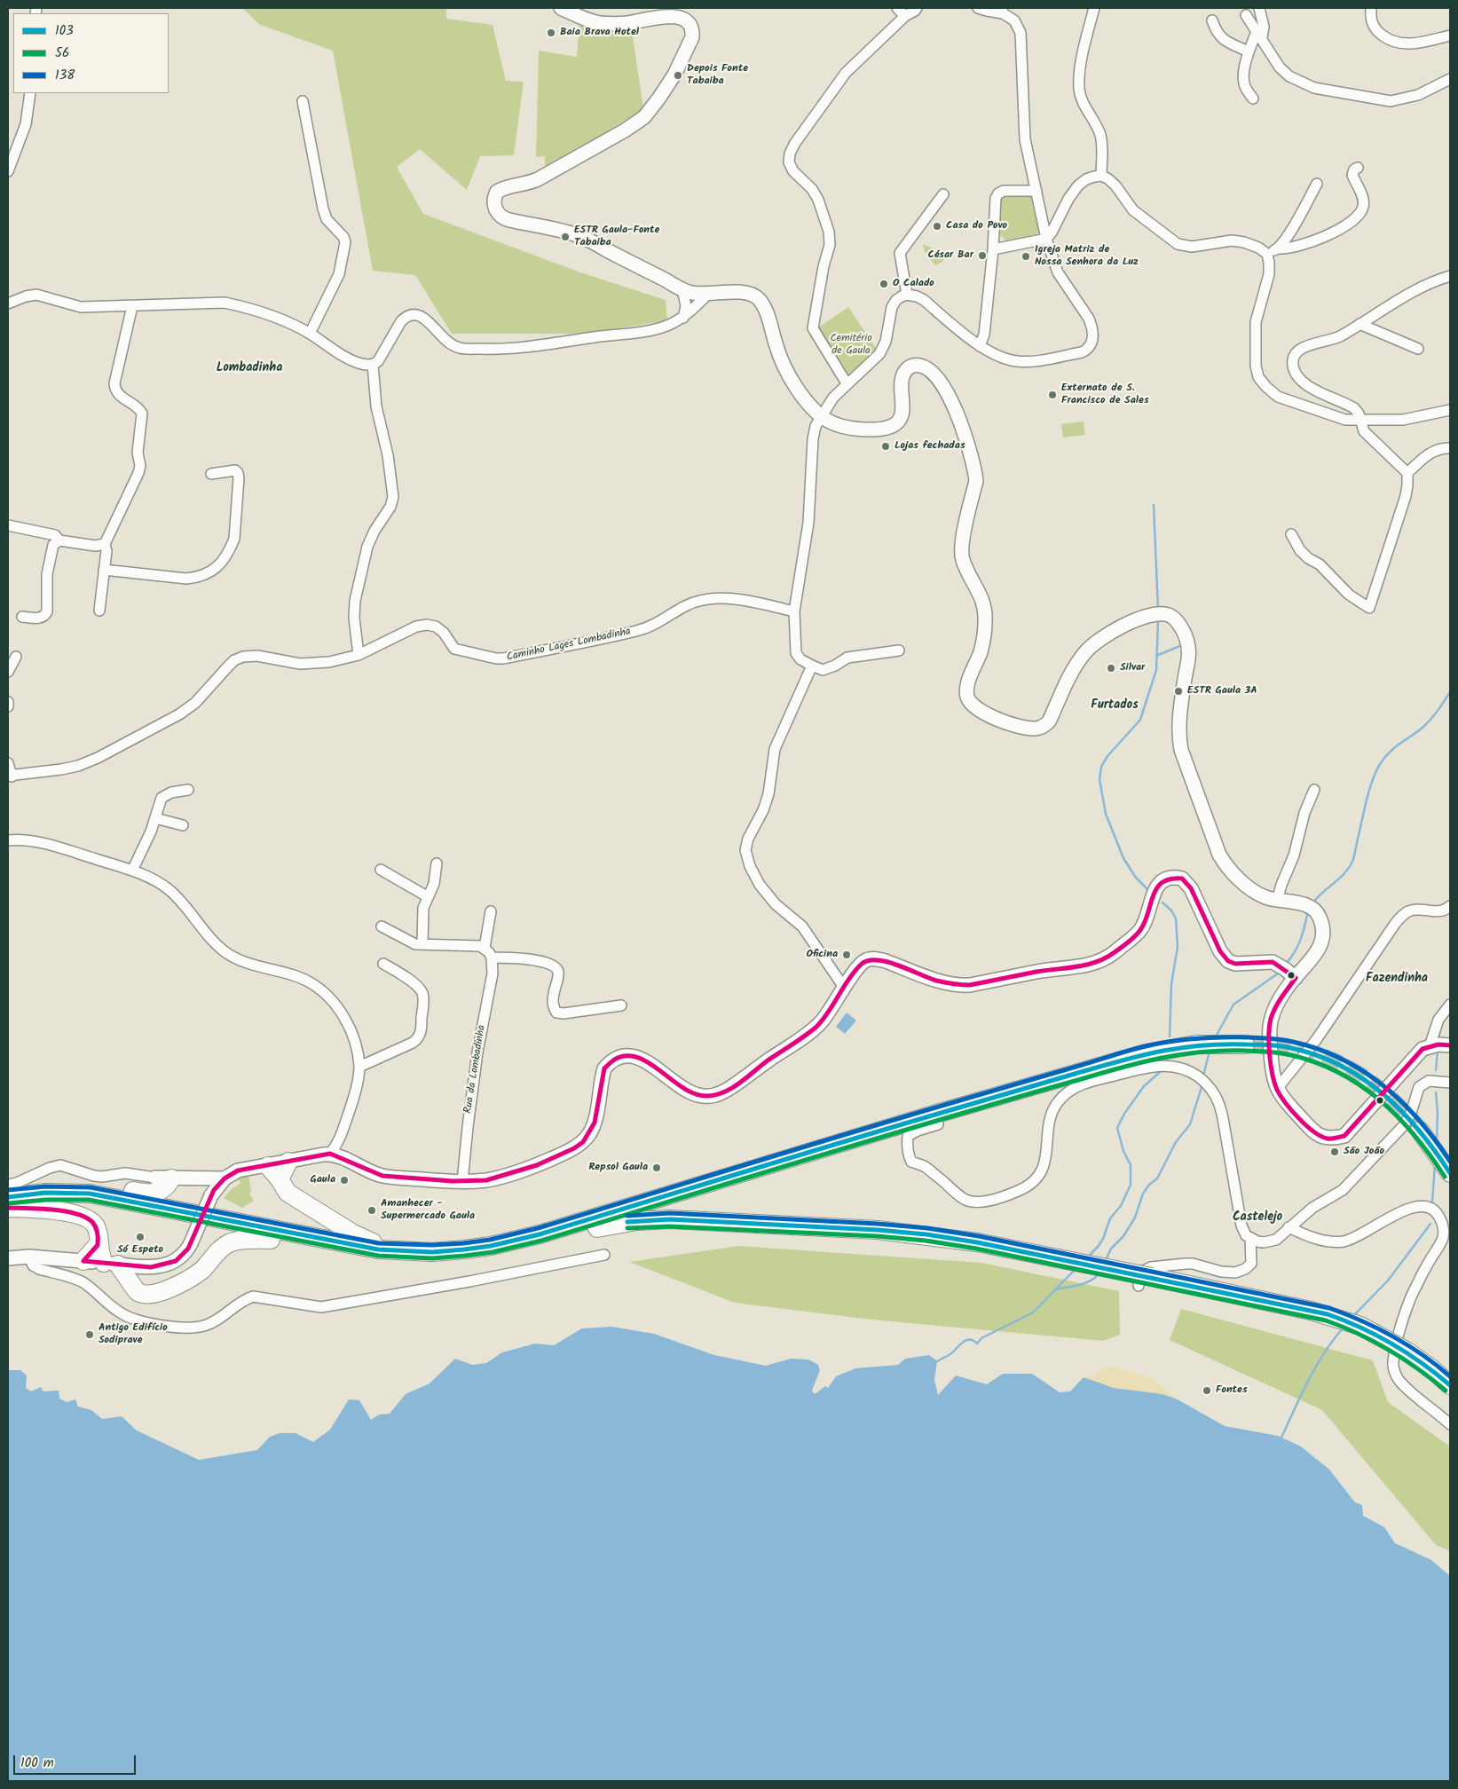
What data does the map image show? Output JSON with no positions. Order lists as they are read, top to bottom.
{
  "streets": {
    "street": ["Caminho Lages Lombadinha", "Rua da Lombadinha"]
  },
  "districts": [
    "Lombadinha",
    "Furtados",
    "Fazendinha",
    "Castelejo"
  ],
  "parks": ["Cemitério de Gaula"],
  "places": [
    "Baia Brava Hotel",
    "Depois Fonte Tabaiba",
    "Casa do Povo",
    "ESTR Gaula-Fonte Tabaiba",
    "César Bar",
    "Igreja Matriz de Nossa Senhora da Luz",
    "O Calado",
    "Externato de S. Francisco de Sales",
    "Lojas fechadas",
    "Silvar",
    "ESTR Gaula 3A",
    "Oficina",
    "São João",
    "Repsol Gaula",
    "Gaula",
    "Amanhecer - Supermercado Gaula",
    "Só Espeto",
    "Antigo Edifício Sodiprave",
    "Fontes"
  ],
  "lines": ["transit line 138", "transit line 103", "transit line 56"],
  "legend": ["103", "56", "138"],
  "scale_bar": "100 m"
}
